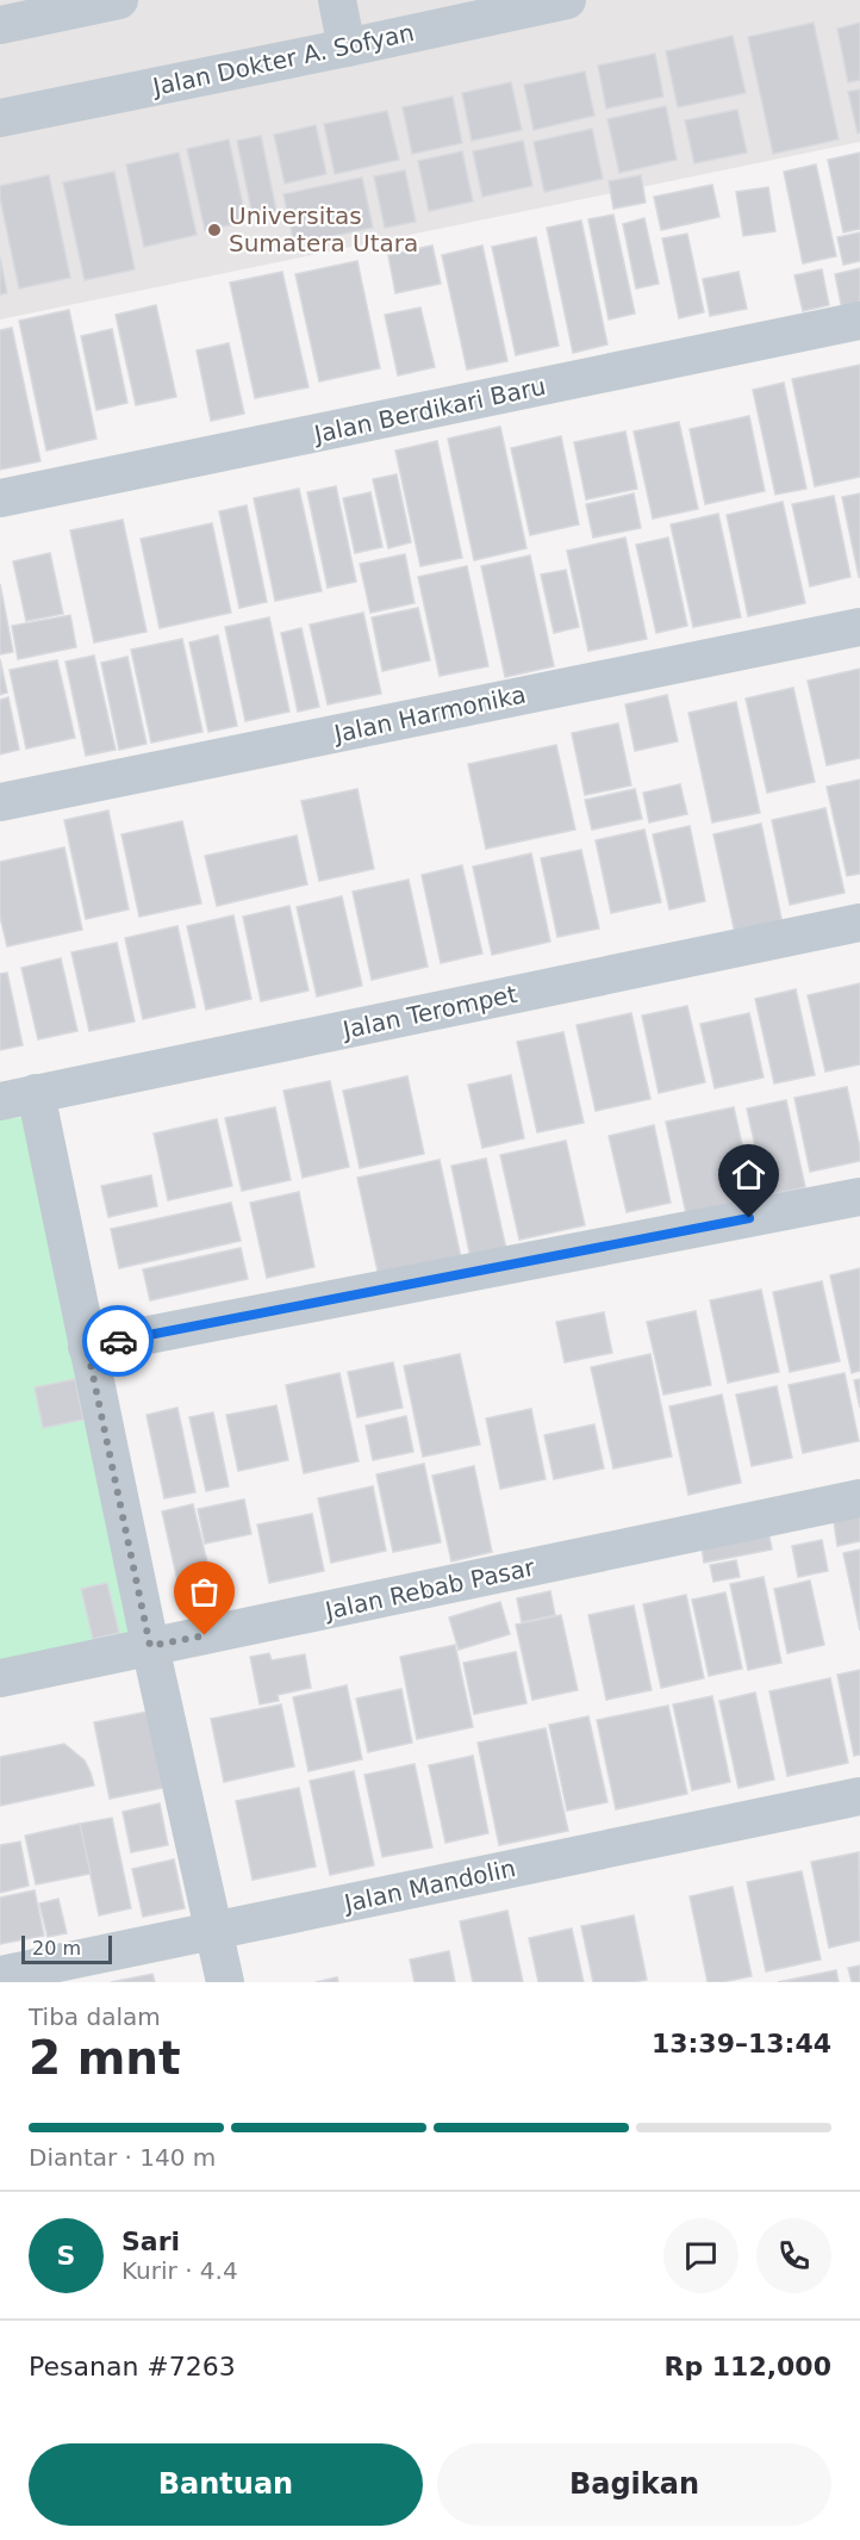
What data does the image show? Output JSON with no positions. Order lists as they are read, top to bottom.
{
  "streets": {
    "street": [
      "Jalan Dokter A. Sofyan",
      "Jalan Berdikari Baru",
      "Jalan Harmonika",
      "Jalan Terompet",
      "Jalan Rebab Pasar",
      "Jalan Mandolin"
    ]
  },
  "places": ["Universitas Sumatera Utara"],
  "scale_bar": "20 m",
  "page": {
    "scale": "20 m",
    "heading": ["2 mnt", "Tiba dalam", "13:39–13:44"],
    "panel": [
      "Sari",
      "Kurir · 4.4",
      "Pesanan #7263",
      "Rp 112,000"
    ],
    "bar": "Diantar · 140 m",
    "round": "S",
    "buttons": ["Bantuan", "Bagikan"]
  }
}
